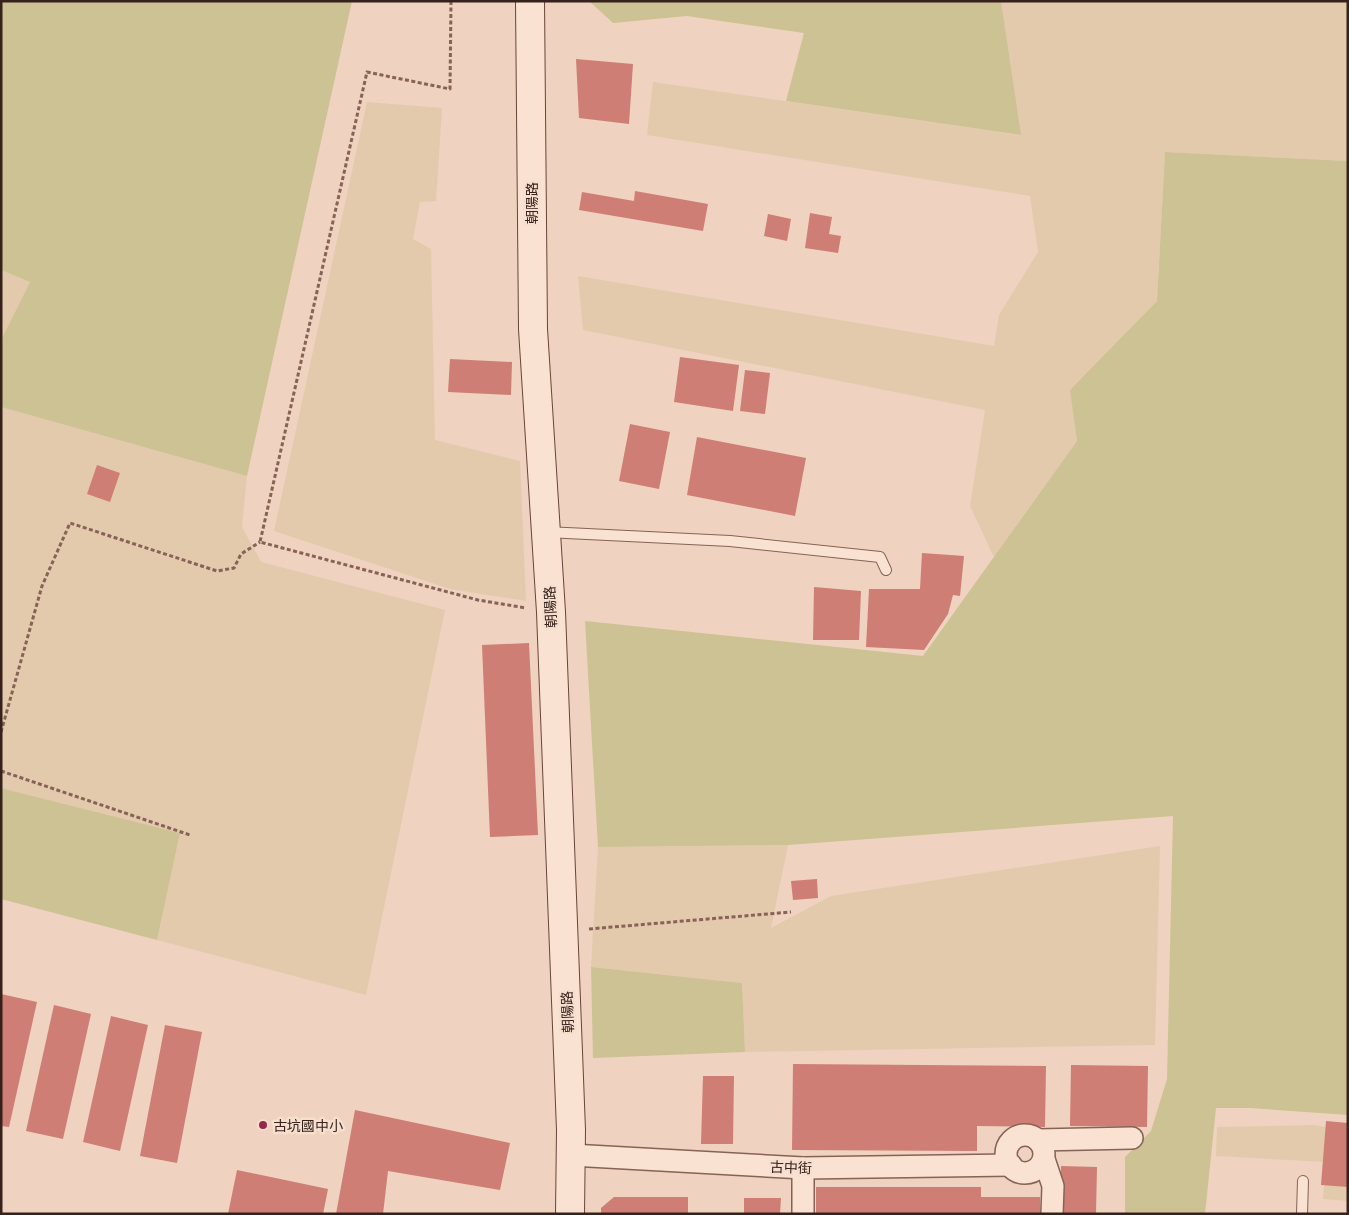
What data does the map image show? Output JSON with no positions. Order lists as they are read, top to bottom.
{
  "streets": {
    "main road": ["朝陽路"],
    "street": ["古中街"]
  },
  "crossings": [
    ["朝陽路", "古中街"]
  ],
  "places": ["古坑國中小"]
}
